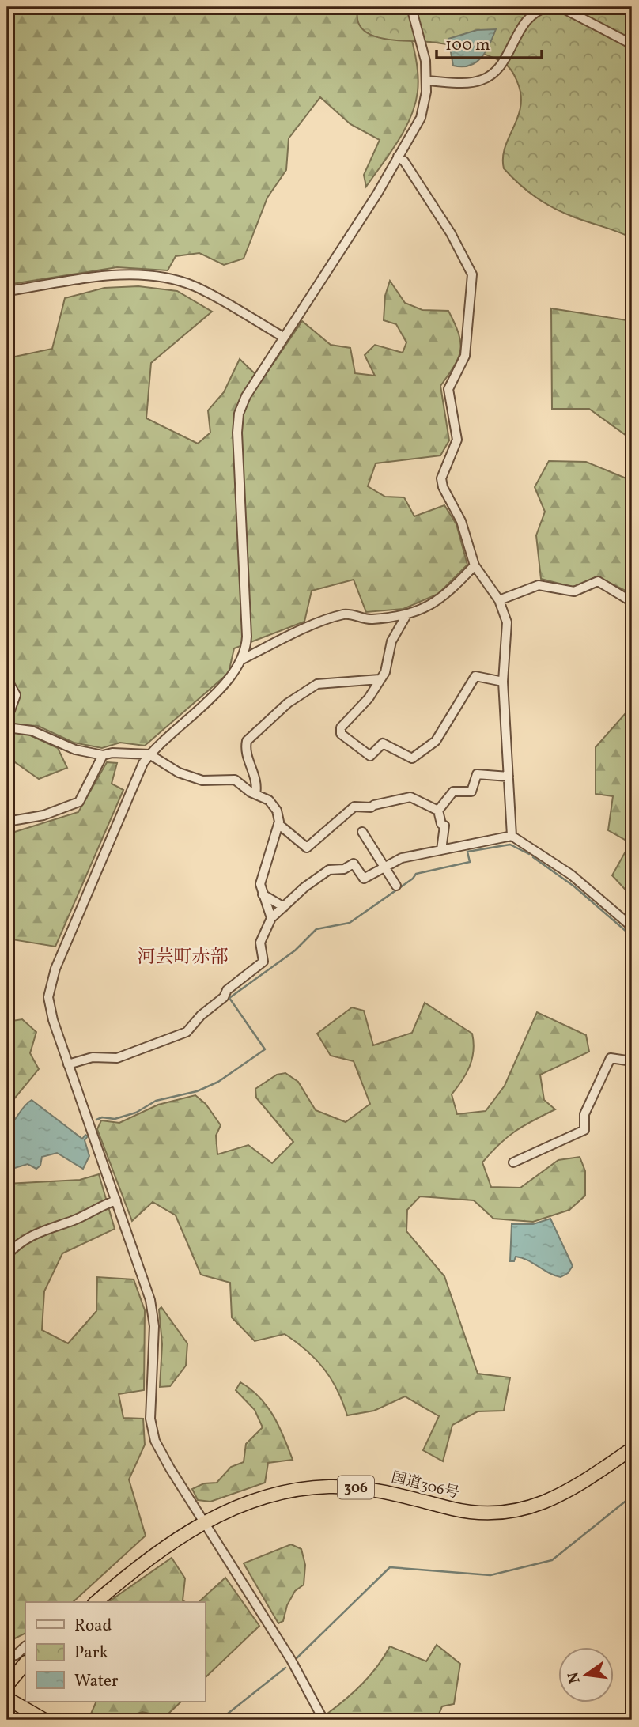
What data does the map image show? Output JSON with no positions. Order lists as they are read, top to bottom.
{
  "streets": {
    "highway": ["国道306号", "306"]
  },
  "districts": ["河芸町赤部"],
  "legend": ["Road", "Park", "Water"],
  "scale_bar": "100 m",
  "north": "left"
}
